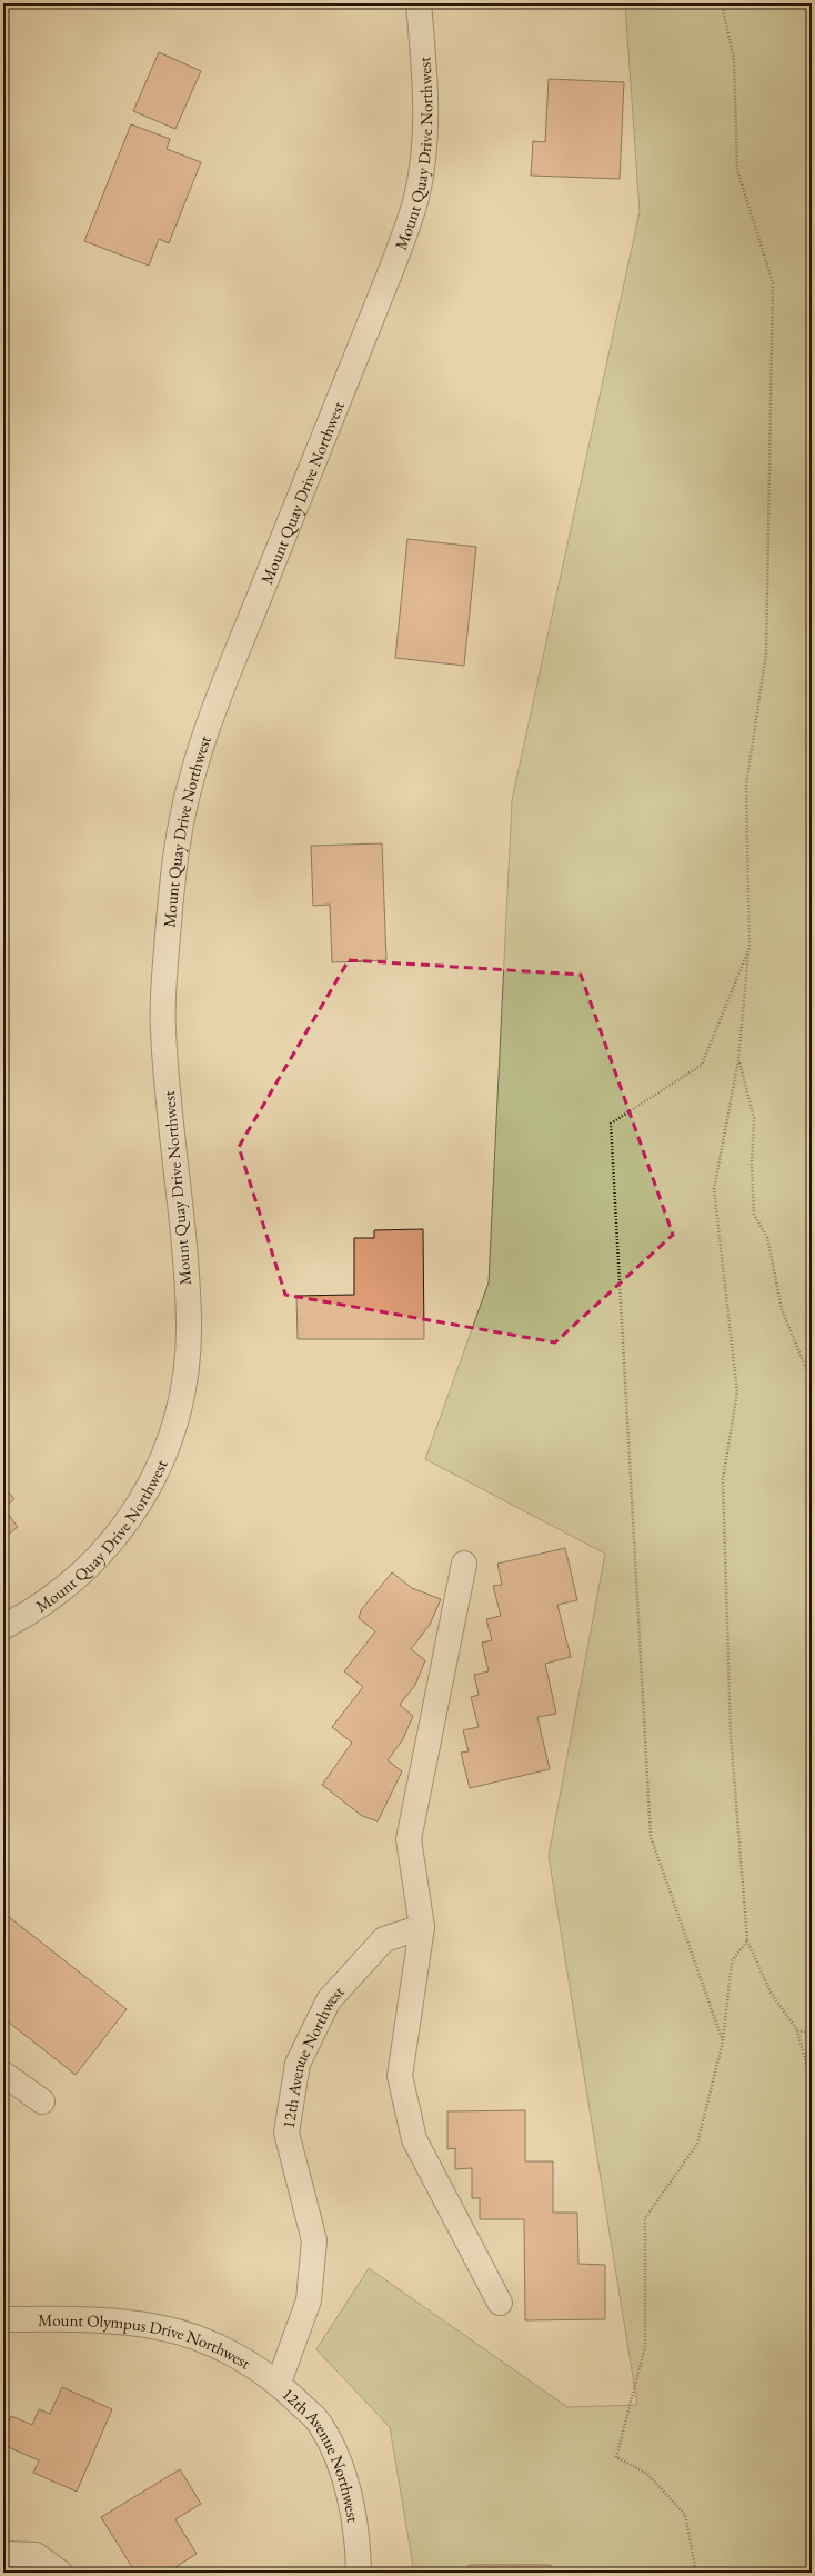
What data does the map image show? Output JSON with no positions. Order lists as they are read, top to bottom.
{
  "streets": {
    "street": ["Mount Quay Drive Northwest", "12th Avenue Northwest", "Mount Olympus Drive Northwest"]
  },
  "crossings": [
    ["12th Avenue Northwest", "Mount Olympus Drive Northwest"]
  ]
}
